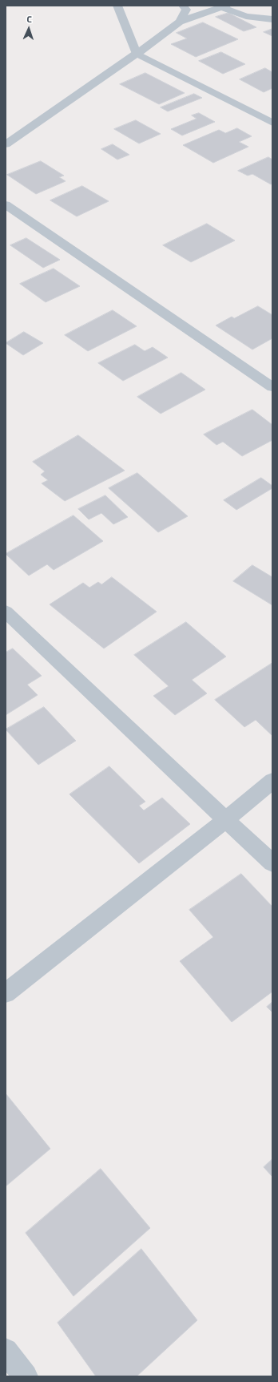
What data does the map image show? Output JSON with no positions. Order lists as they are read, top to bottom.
{
  "north": "top"
}
